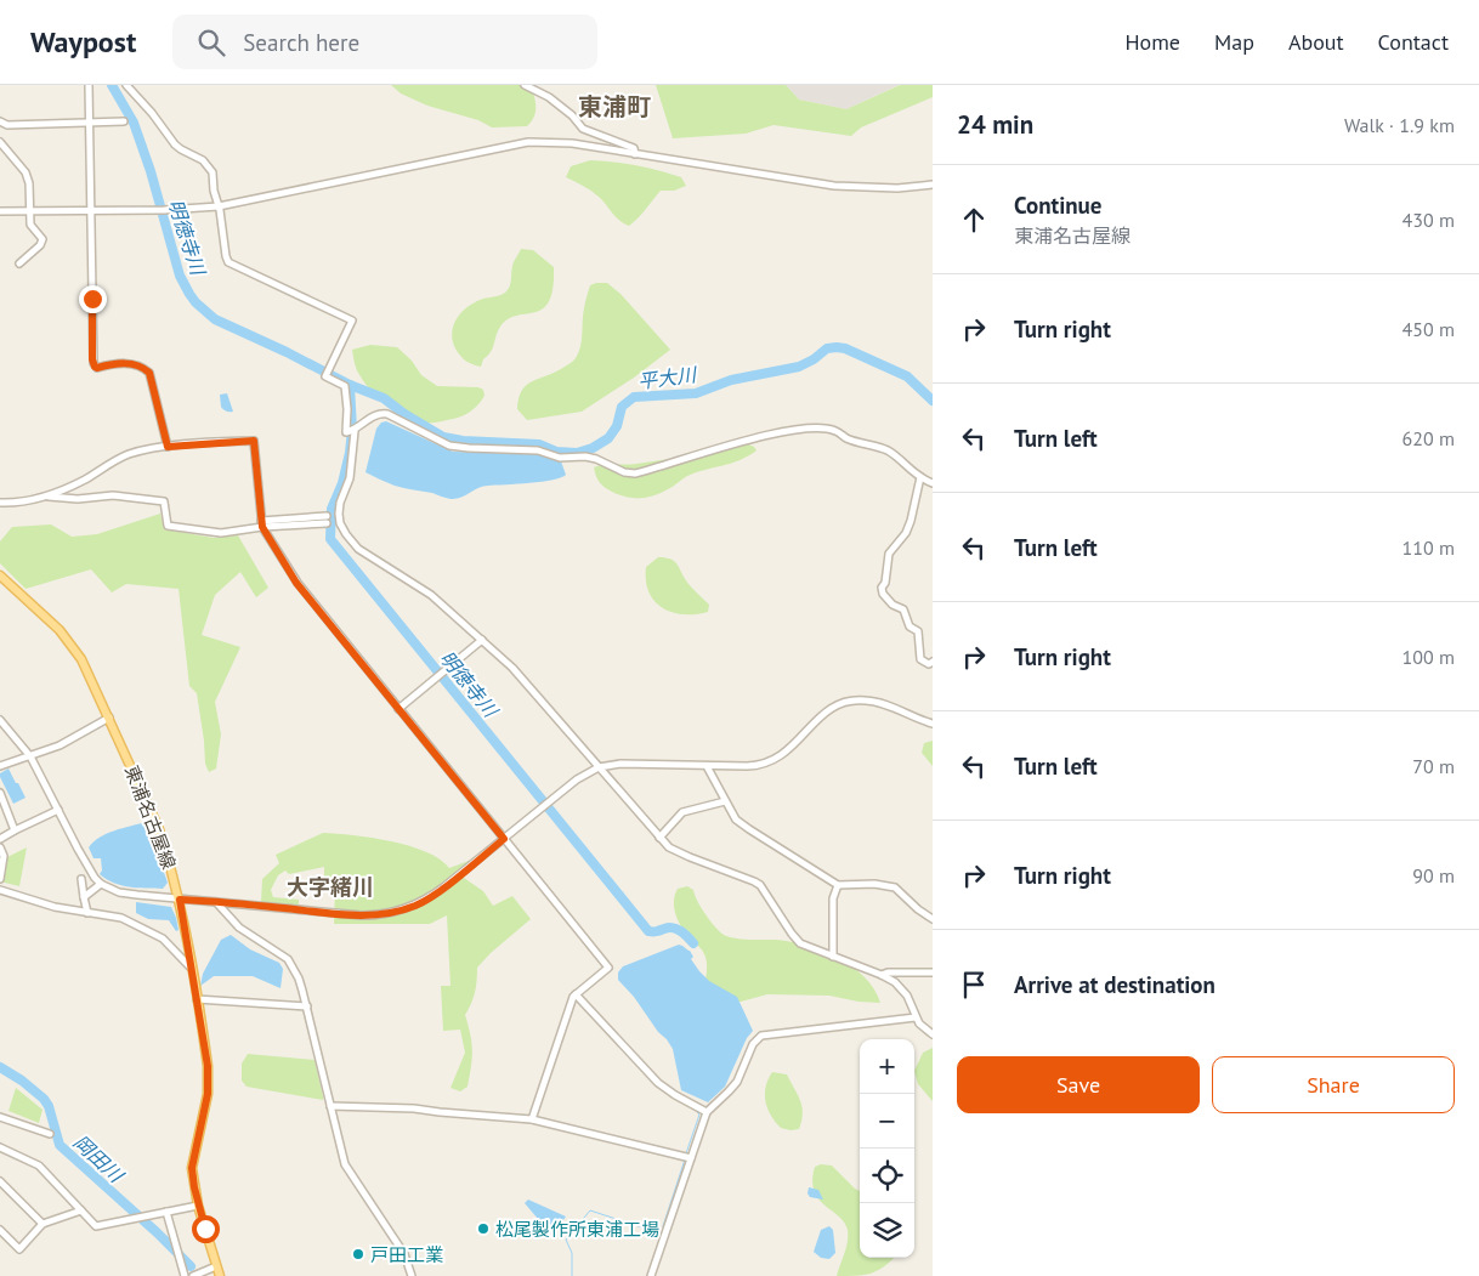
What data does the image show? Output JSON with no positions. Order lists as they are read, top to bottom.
{
  "streets": {
    "main road": ["東浦名古屋線"]
  },
  "districts": ["東浦町", "大字緒川"],
  "water": ["明徳寺川", "平大川", "岡田川"],
  "places": ["松尾製作所東浦工場", "戸田工業"],
  "page": {
    "header": "Waypost",
    "search": "Search here",
    "nav": [
      "Home",
      "Map",
      "About",
      "Contact"
    ],
    "heading": ["24 min", "Walk · 1.9 km"],
    "list": [
      ["Continue", "東浦名古屋線", "430 m"],
      ["Turn right", "450 m"],
      ["Turn left", "620 m"],
      ["Turn left", "110 m"],
      ["Turn right", "100 m"],
      ["Turn left", "70 m"],
      ["Turn right", "90 m"],
      "Arrive at destination"
    ],
    "buttons": ["Save", "Share"],
    "map_buttons": ["+", "−"]
  }
}
